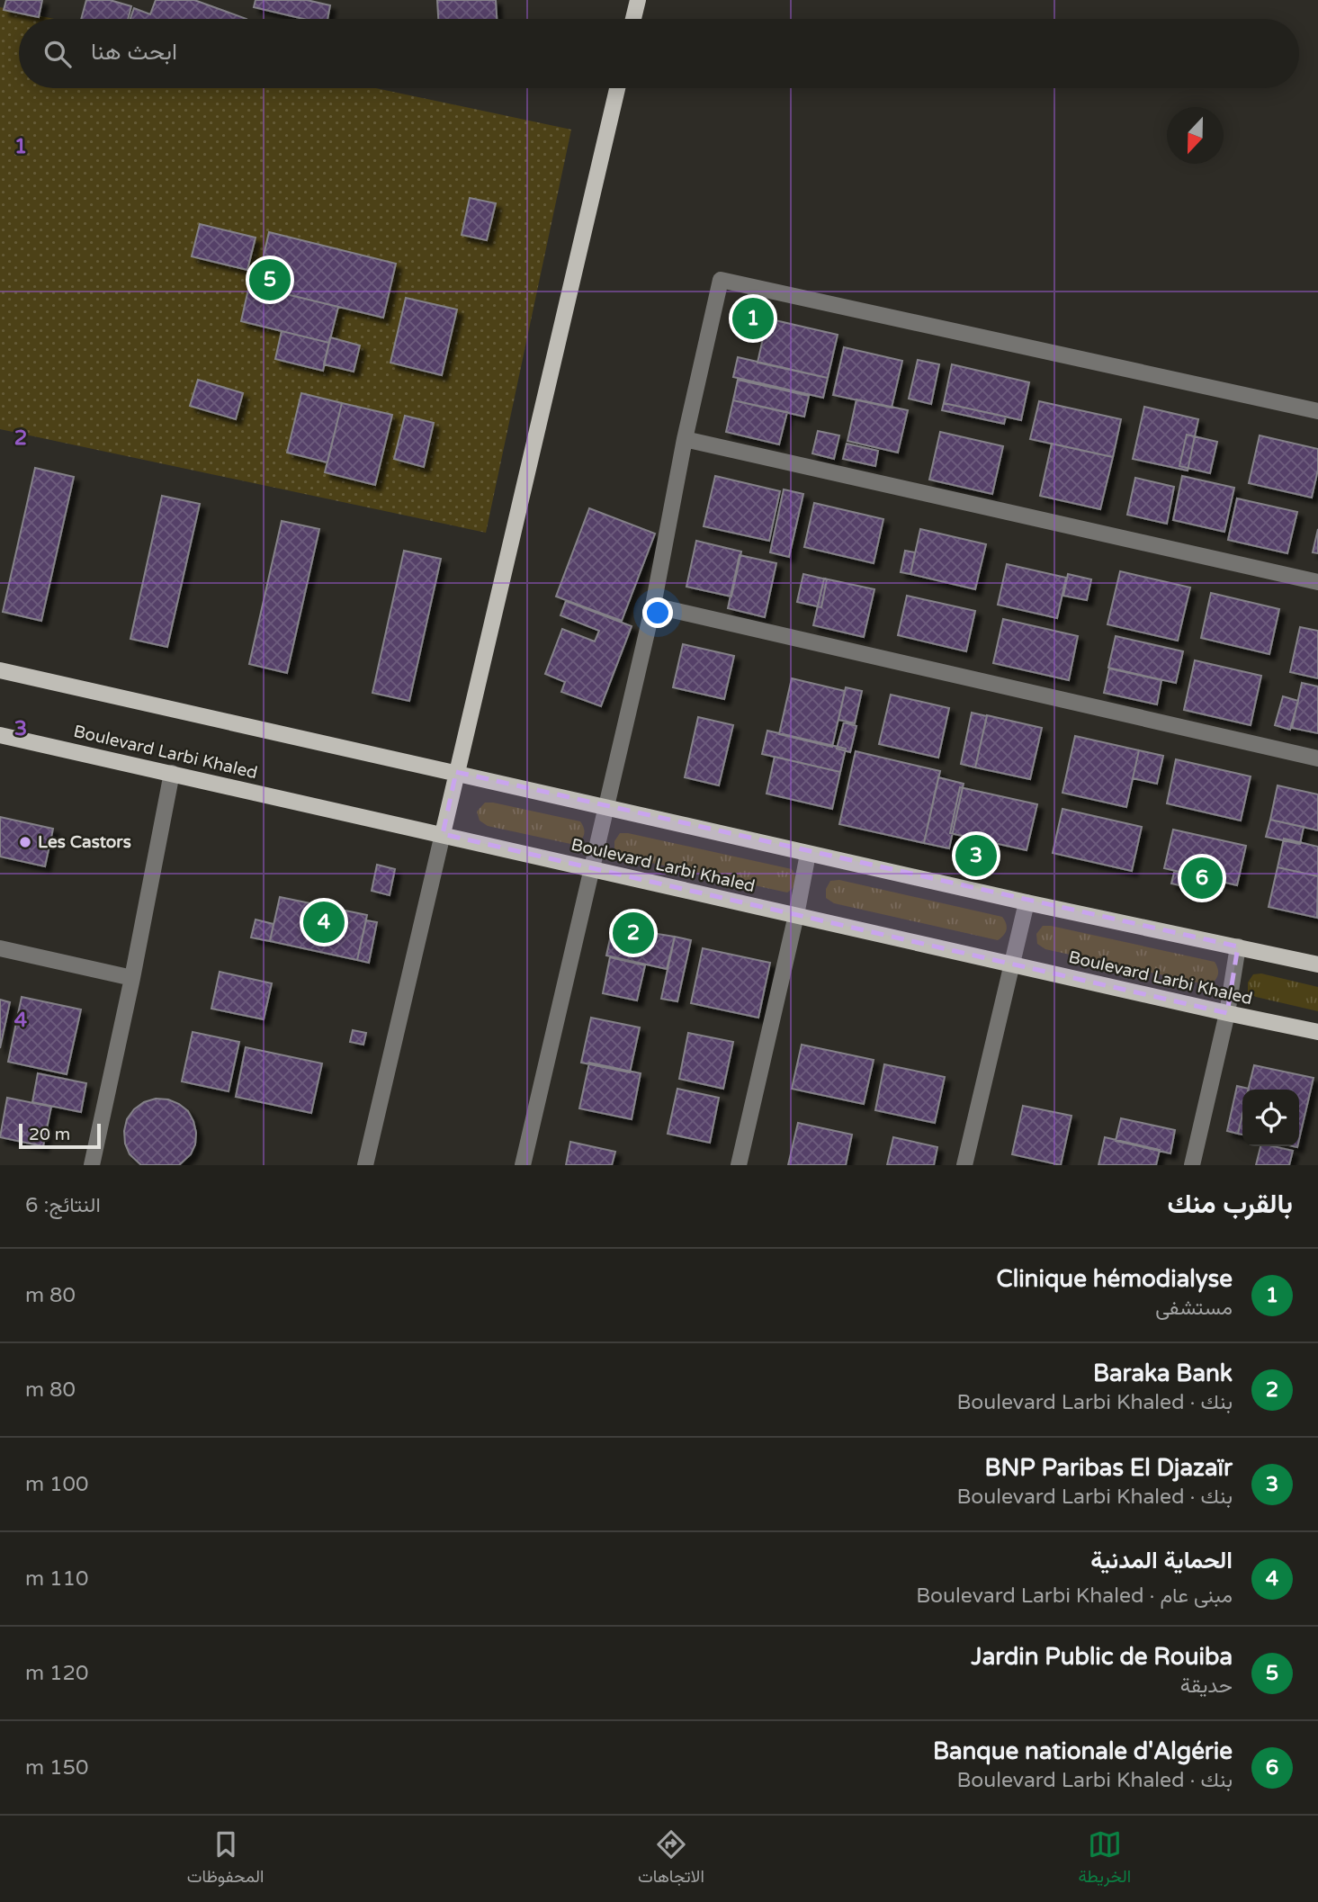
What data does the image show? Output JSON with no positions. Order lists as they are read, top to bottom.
{
  "streets": {
    "main road": ["Boulevard Larbi Khaled"]
  },
  "places": ["Les Castors"],
  "scale_bar": "20 m",
  "north": "bottom",
  "page": {
    "search": "ابحث هنا",
    "pins": [
      "5",
      "1",
      "3",
      "6",
      "4",
      "2"
    ],
    "scale": "20 m",
    "heading": ["بالقرب منك", "النتائج: 6"],
    "list": [
      {
        "mark": "1",
        "name": "Clinique hémodialyse",
        "note": "مستشفى",
        "value": "80 m"
      },
      {
        "mark": "2",
        "name": "Baraka Bank",
        "note": "بنك · Boulevard Larbi Khaled",
        "value": "80 m"
      },
      {
        "mark": "3",
        "name": "BNP Paribas El Djazaïr",
        "note": "بنك · Boulevard Larbi Khaled",
        "value": "100 m"
      },
      {
        "mark": "4",
        "name": "الحماية المدنية",
        "note": "مبنى عام · Boulevard Larbi Khaled",
        "value": "110 m"
      },
      {
        "mark": "5",
        "name": "Jardin Public de Rouiba",
        "note": "حديقة",
        "value": "120 m"
      },
      {
        "mark": "6",
        "name": "Banque nationale d'Algérie",
        "note": "بنك · Boulevard Larbi Khaled",
        "value": "150 m"
      }
    ],
    "nav": ["الخريطة", "الاتجاهات", "المحفوظات"]
  },
  "grid": {
    "rows": [
      "1",
      "2",
      "3",
      "4"
    ]
  }
}
